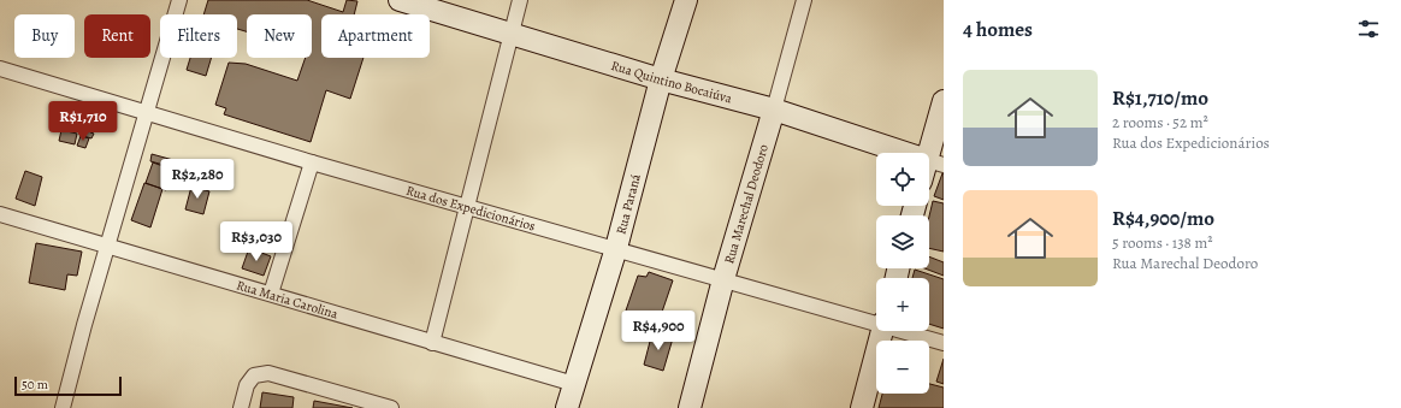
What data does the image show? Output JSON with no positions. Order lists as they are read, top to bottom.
{
  "streets": {
    "street": [
      "Rua Quintino Bocaiúva",
      "Rua Marechal Deodoro",
      "Rua Paraná",
      "Rua dos Expedicionários",
      "Rua Maria Carolina"
    ]
  },
  "crossings": [
    ["Rua Quintino Bocaiúva", "Rua Marechal Deodoro"],
    ["Rua Quintino Bocaiúva", "Rua Paraná"],
    ["Rua Marechal Deodoro", "Rua dos Expedicionários"],
    ["Rua Paraná", "Rua dos Expedicionários"],
    ["Rua Paraná", "Rua Maria Carolina"]
  ],
  "scale_bar": "50 m",
  "page": {
    "heading": "4 homes",
    "chip": [
      "Buy",
      "Rent",
      "Filters",
      "New",
      "Apartment"
    ],
    "list": [
      {
        "name": "R$1,710/mo",
        "note": "2 rooms · 52 m² · Rua dos Expedicionários"
      },
      {
        "name": "R$4,900/mo",
        "note": "5 rooms · 138 m² · Rua Marechal Deodoro"
      }
    ],
    "price": [
      "R$1,710",
      "R$2,280",
      "R$3,030",
      "R$4,900"
    ],
    "map_buttons": ["+", "−"],
    "scale": "50 m"
  }
}
